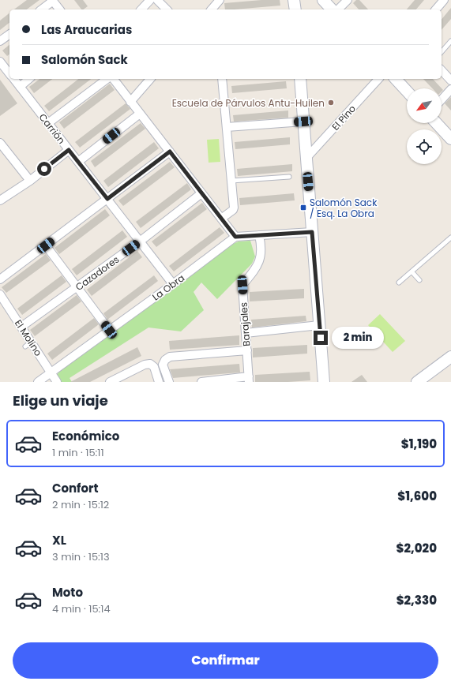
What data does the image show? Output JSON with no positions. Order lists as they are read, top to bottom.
{
  "streets": {
    "street": [
      "El Pino",
      "Carrión",
      "Cazadores",
      "La Obra",
      "Barajales",
      "El Molino"
    ]
  },
  "crossings": [
    ["Carrión", "Cazadores"],
    ["Carrión", "La Obra"],
    ["Cazadores", "El Molino"],
    ["La Obra", "El Molino"]
  ],
  "places": {
    "other": ["Escuela de Párvulos Antu-Huilen"],
    "transit": ["Salomón Sack / Esq. La Obra"]
  },
  "north": "bottom left",
  "page": {
    "banner": ["Las Araucarias", "Salomón Sack"],
    "bubble": "2 min",
    "heading": "Elige un viaje",
    "list": [
      {
        "name": "Económico",
        "note": "1 min · 15:11",
        "value": "$1,190"
      },
      {
        "name": "Confort",
        "note": "2 min · 15:12",
        "value": "$1,600"
      },
      {
        "name": "XL",
        "note": "3 min · 15:13",
        "value": "$2,020"
      },
      {
        "name": "Moto",
        "note": "4 min · 15:14",
        "value": "$2,330"
      }
    ],
    "buttons": "Confirmar"
  }
}
